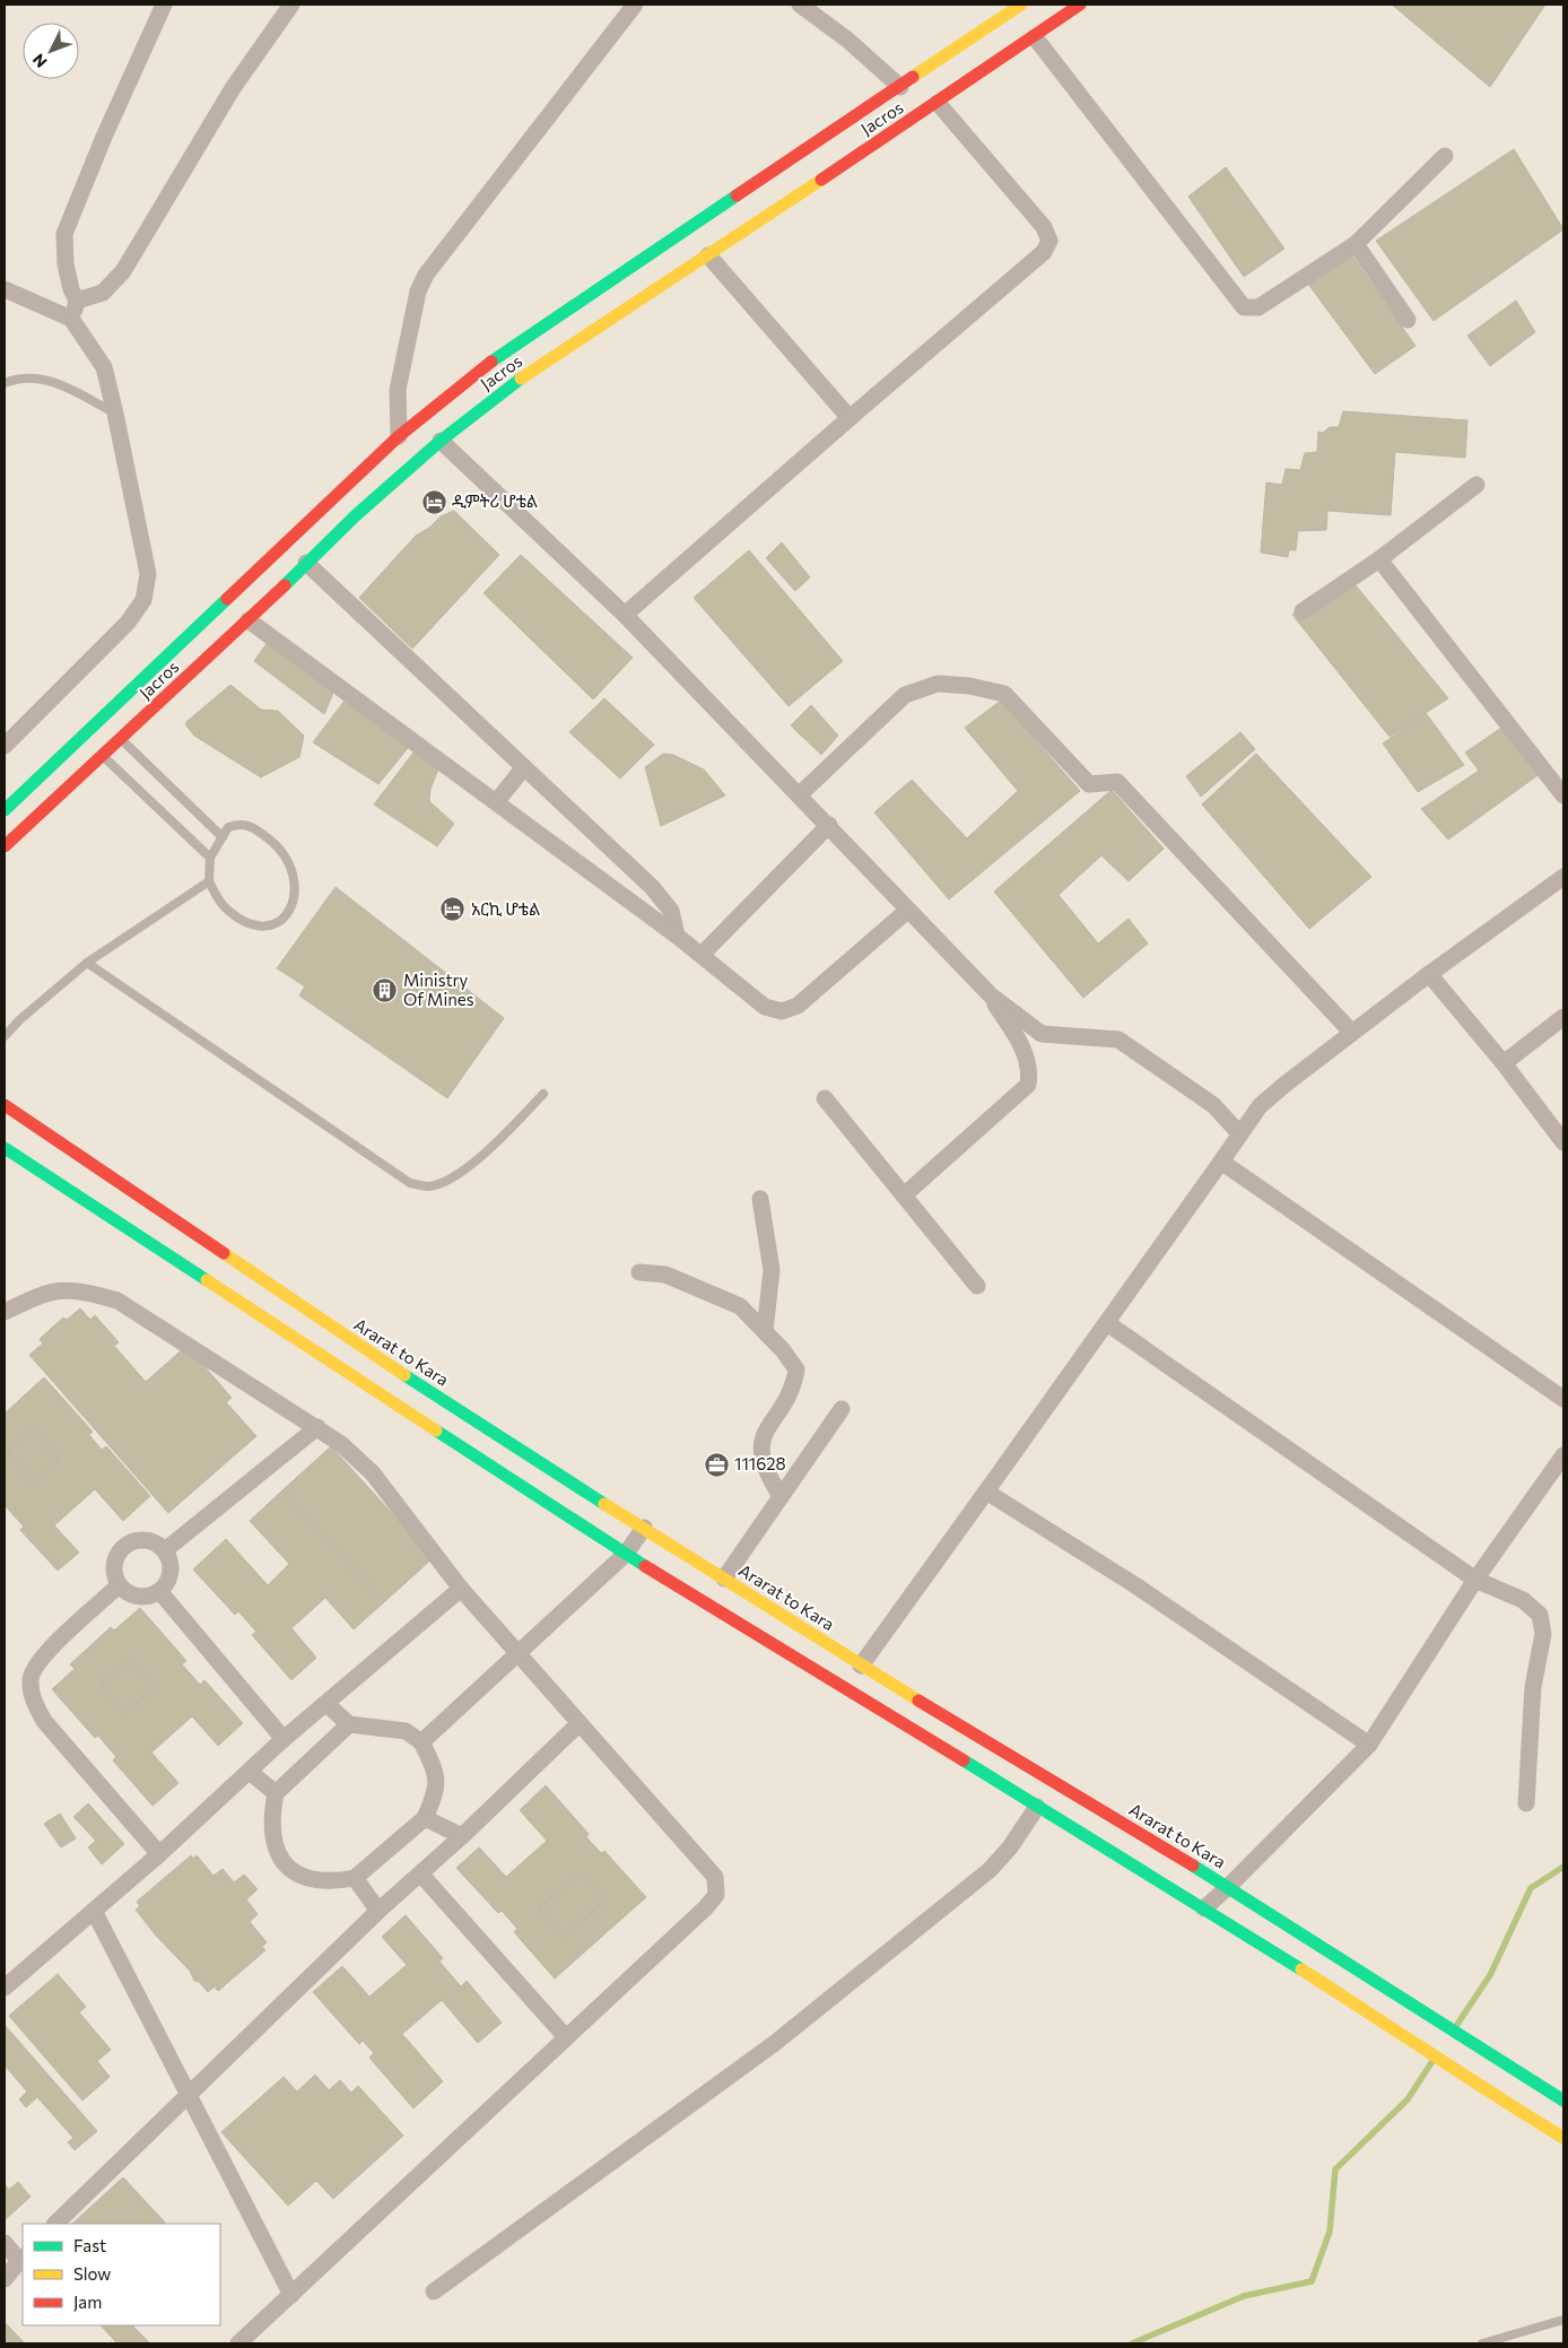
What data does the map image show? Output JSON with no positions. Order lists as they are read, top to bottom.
{
  "streets": {
    "main road": ["Jacros", "Ararat to Kara"]
  },
  "places": {
    "hotel": ["ዲምትሪ ሆቴል", "አርኪ ሆቴል"],
    "building": ["Ministry Of Mines"],
    "office": ["111628"]
  },
  "legend": ["Fast", "Slow", "Jam"],
  "north": "bottom left"
}
